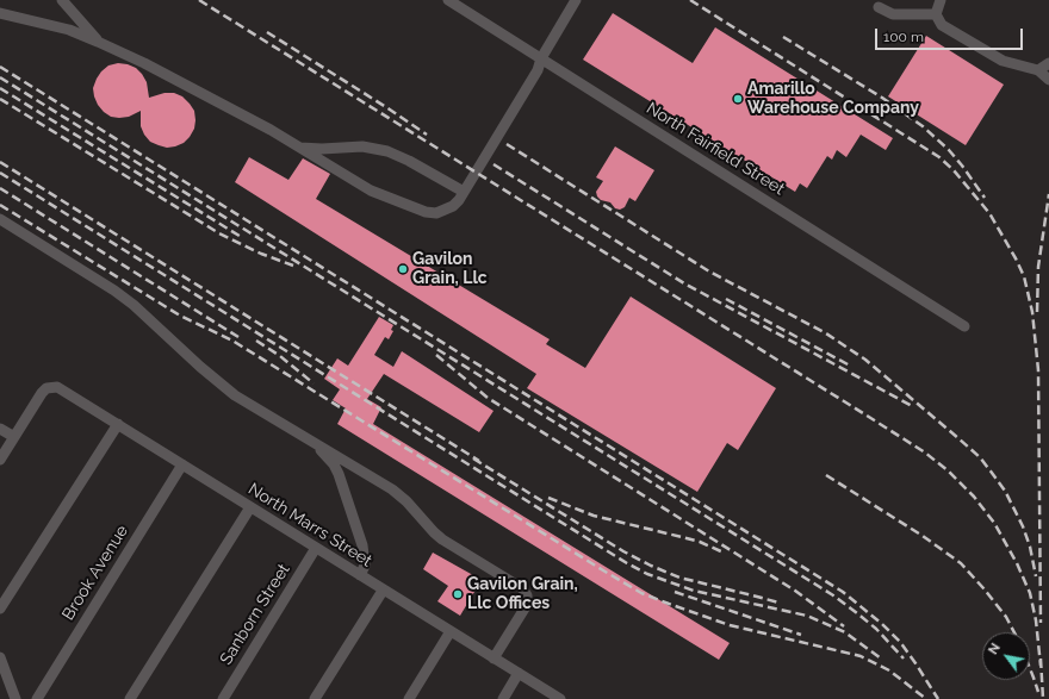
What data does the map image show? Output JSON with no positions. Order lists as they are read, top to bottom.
{
  "streets": {
    "street": [
      "North Fairfield Street",
      "North Marrs Street",
      "Brook Avenue",
      "Sanborn Street"
    ]
  },
  "crossings": [
    ["North Marrs Street", "Brook Avenue"],
    ["North Marrs Street", "Sanborn Street"]
  ],
  "places": ["Amarillo Warehouse Company", "Gavilon Grain, Llc", "Gavilon Grain, Llc Offices"],
  "scale_bar": "100 m",
  "north": "top left"
}
